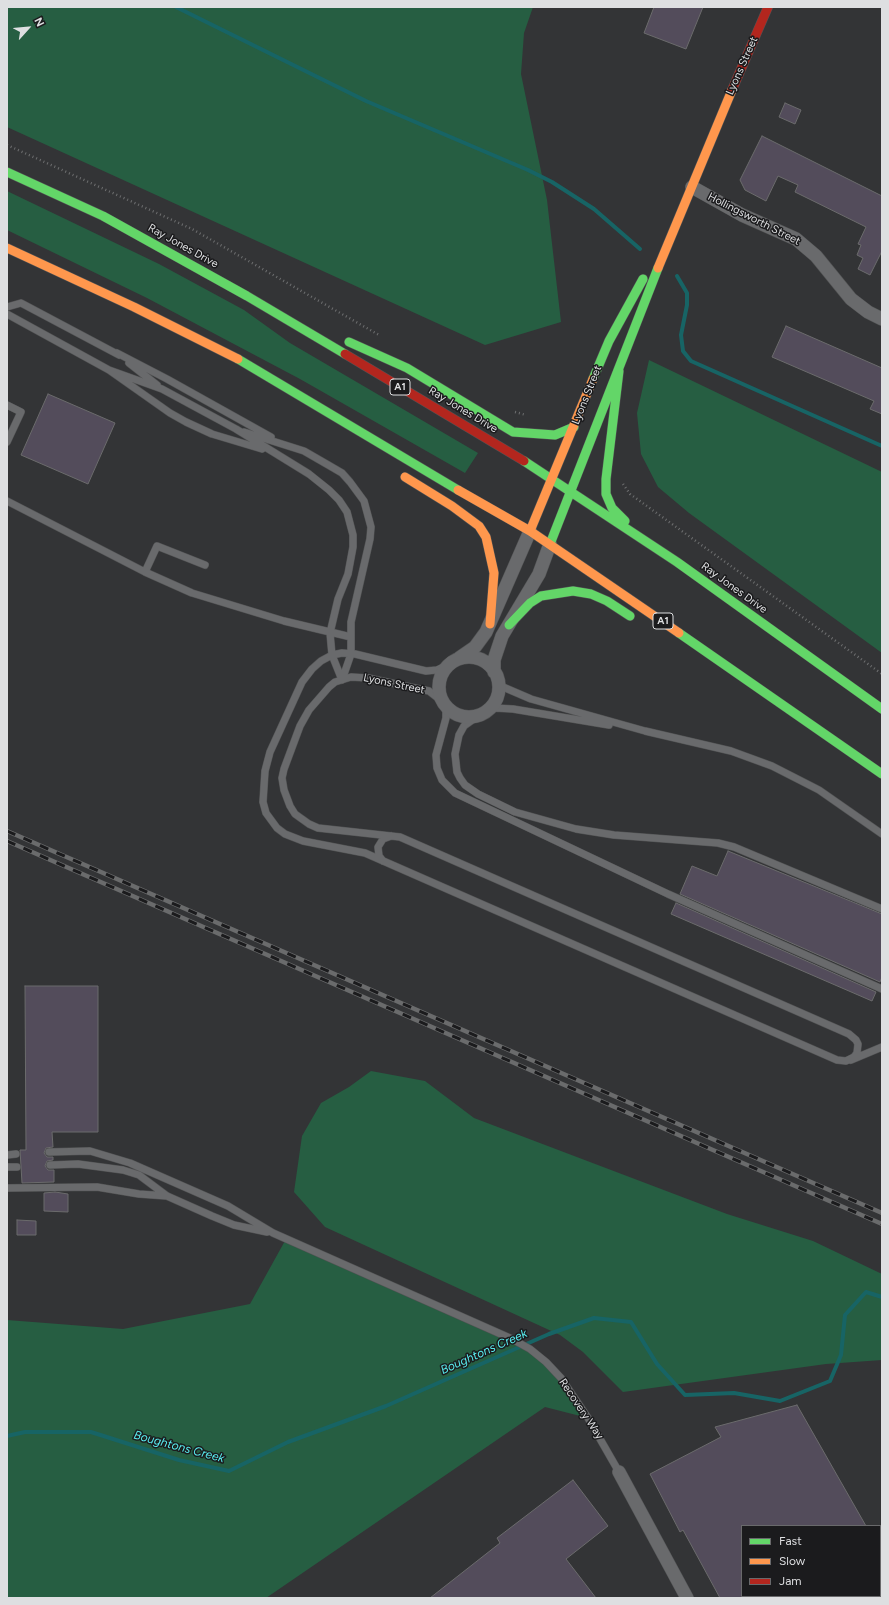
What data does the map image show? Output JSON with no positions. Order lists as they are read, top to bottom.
{
  "streets": {
    "main road": ["Lyons Street", "Ray Jones Drive", "A1"],
    "street": ["Hollingsworth Street", "Recovery Way"]
  },
  "crossings": [
    ["Lyons Street", "Hollingsworth Street"],
    ["Lyons Street", "Ray Jones Drive"],
    ["Lyons Street", "A1"]
  ],
  "water": ["Boughtons Creek"],
  "legend": ["Fast", "Slow", "Jam"],
  "north": "top right"
}
